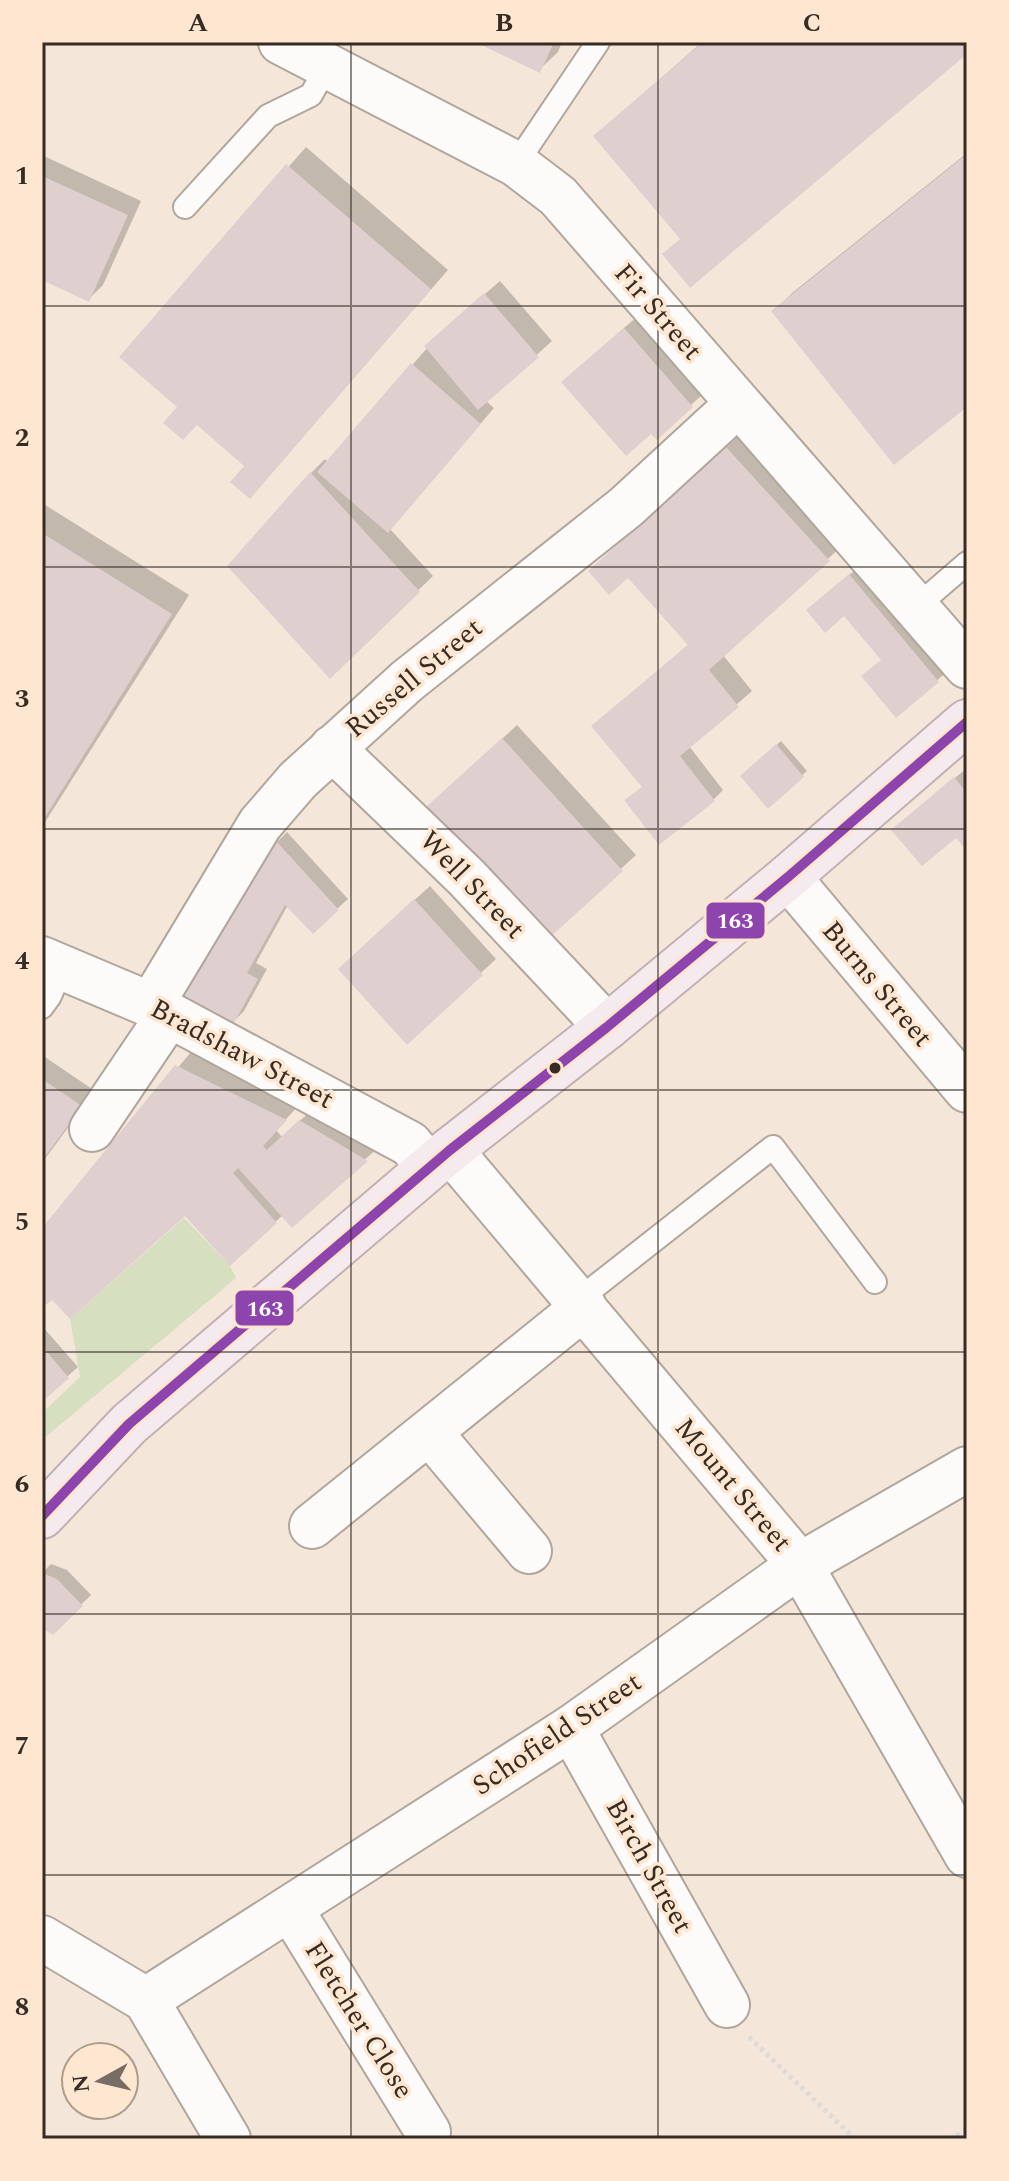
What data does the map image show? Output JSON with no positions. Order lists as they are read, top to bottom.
{
  "streets": {
    "street": [
      "Fir Street",
      "Russell Street",
      "Well Street",
      "Burns Street",
      "Bradshaw Street",
      "Mount Street",
      "Schofield Street",
      "Birch Street",
      "Fletcher Close"
    ]
  },
  "crossings": [
    ["Fir Street", "Russell Street"],
    ["Russell Street", "Well Street"],
    ["Russell Street", "Bradshaw Street"],
    ["Bradshaw Street", "Mount Street"],
    ["Mount Street", "Schofield Street"],
    ["Schofield Street", "Birch Street"],
    ["Schofield Street", "Fletcher Close"]
  ],
  "lines": ["transit line 163"],
  "north": "left",
  "grid": {
    "columns": ["A", "B", "C"],
    "rows": [
      "1",
      "2",
      "3",
      "4",
      "5",
      "6",
      "7",
      "8"
    ]
  }
}
